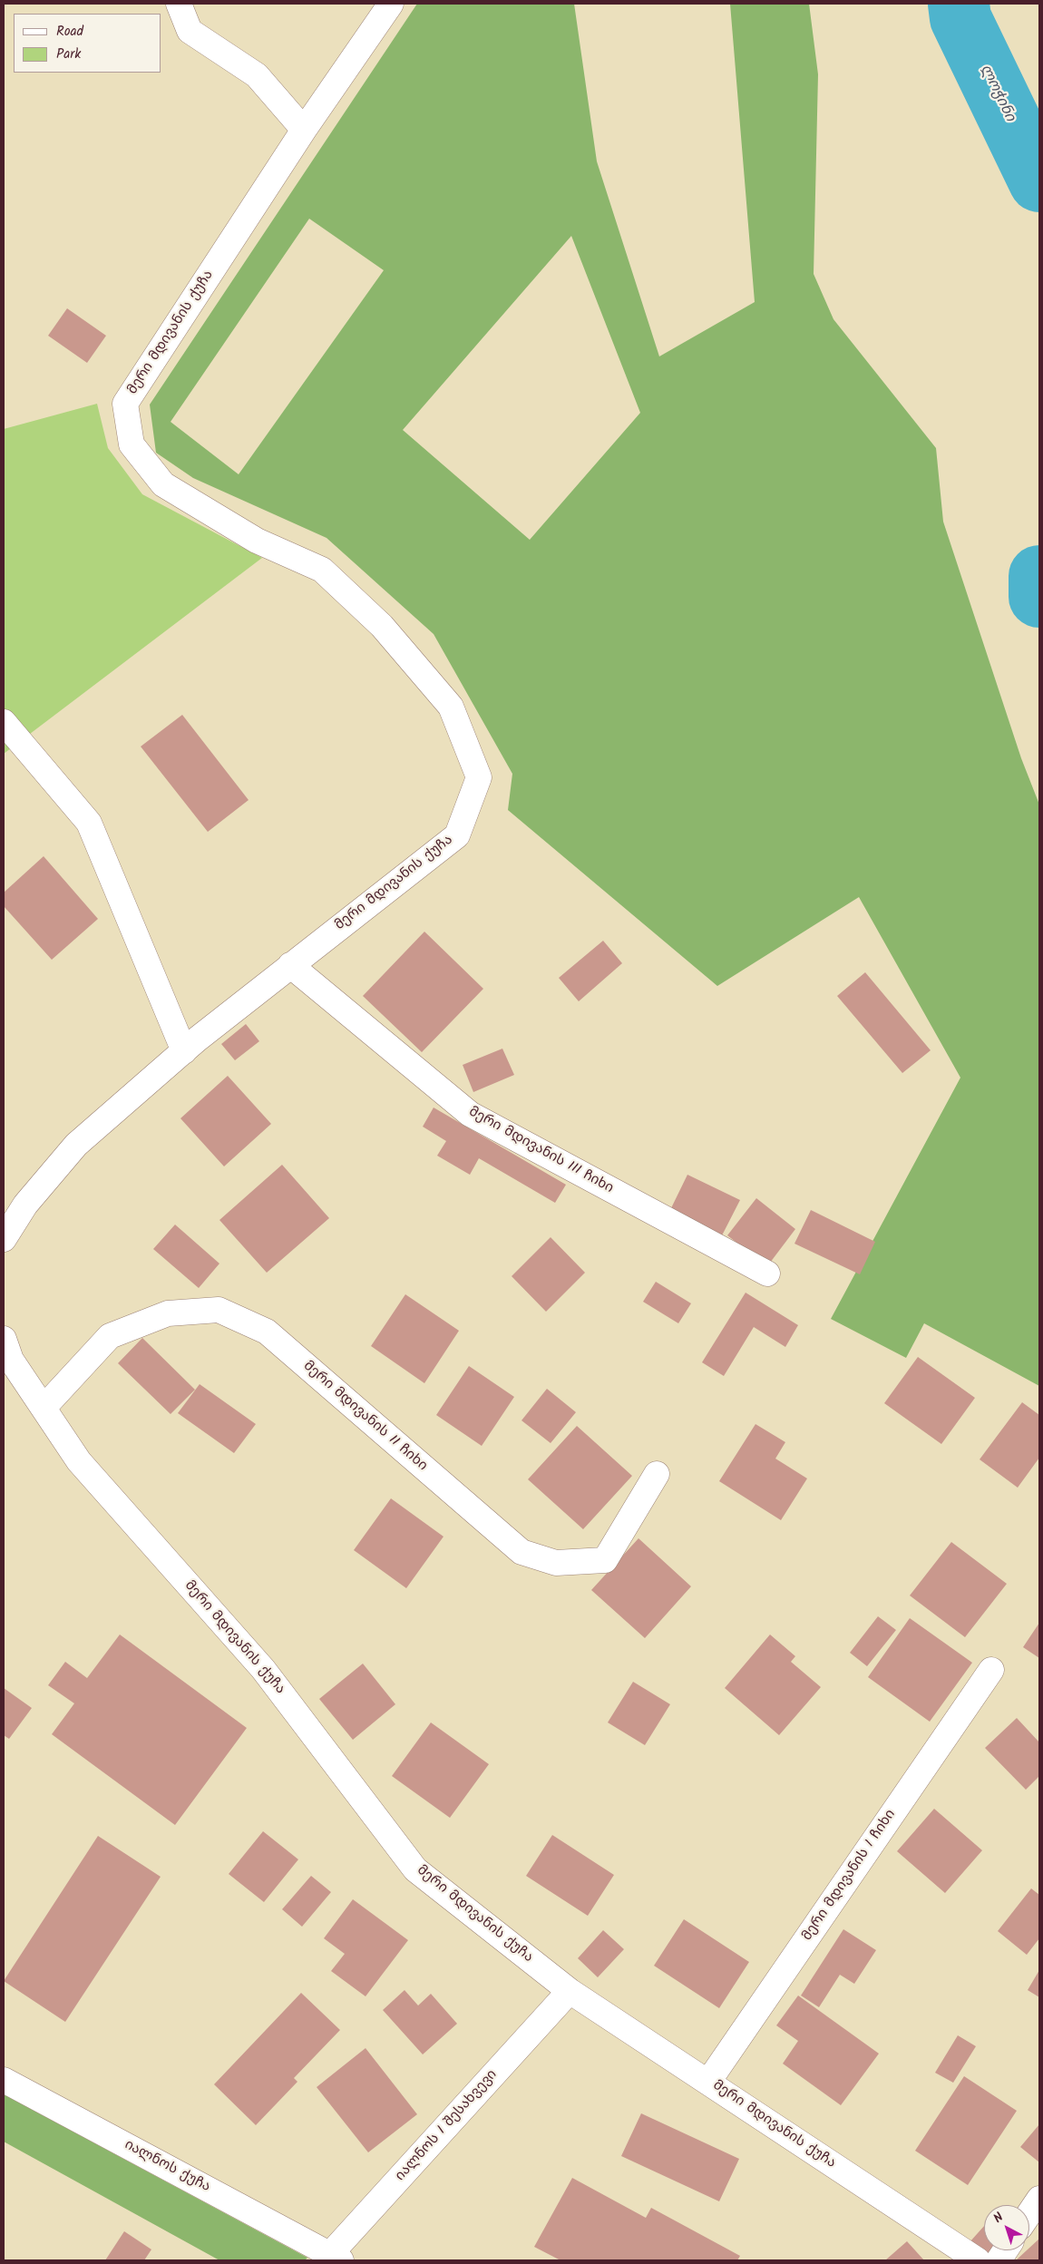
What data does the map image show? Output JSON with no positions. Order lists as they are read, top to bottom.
{
  "streets": {
    "street": [
      "მერი მდივანის ქუჩა",
      "მერი მდივანის III ჩიხი",
      "მერი მდივანის II ჩიხი",
      "მერი მდივანის I ჩიხი",
      "იალნოს I შესახვევი",
      "იალნოს ქუჩა"
    ]
  },
  "crossings": [
    ["მერი მდივანის ქუჩა", "მერი მდივანის III ჩიხი"],
    ["მერი მდივანის ქუჩა", "მერი მდივანის II ჩიხი"],
    ["მერი მდივანის ქუჩა", "მერი მდივანის I ჩიხი"],
    ["მერი მდივანის ქუჩა", "იალნოს I შესახვევი"],
    ["იალნოს I შესახვევი", "იალნოს ქუჩა"]
  ],
  "water": ["ლოჭინი"],
  "legend": ["Road", "Park"],
  "north": "top left"
}
